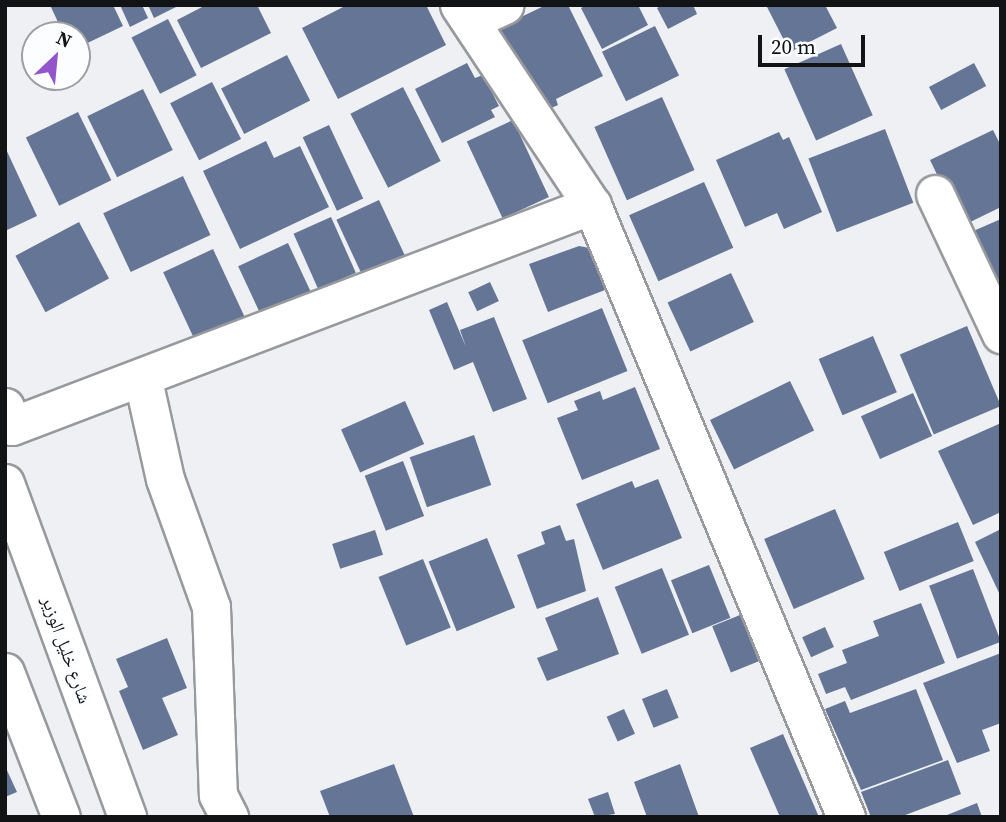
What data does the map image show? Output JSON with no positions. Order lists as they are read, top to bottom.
{
  "streets": {
    "street": ["شارع خليل الوزير"]
  },
  "scale_bar": "20 m",
  "north": "top right"
}
